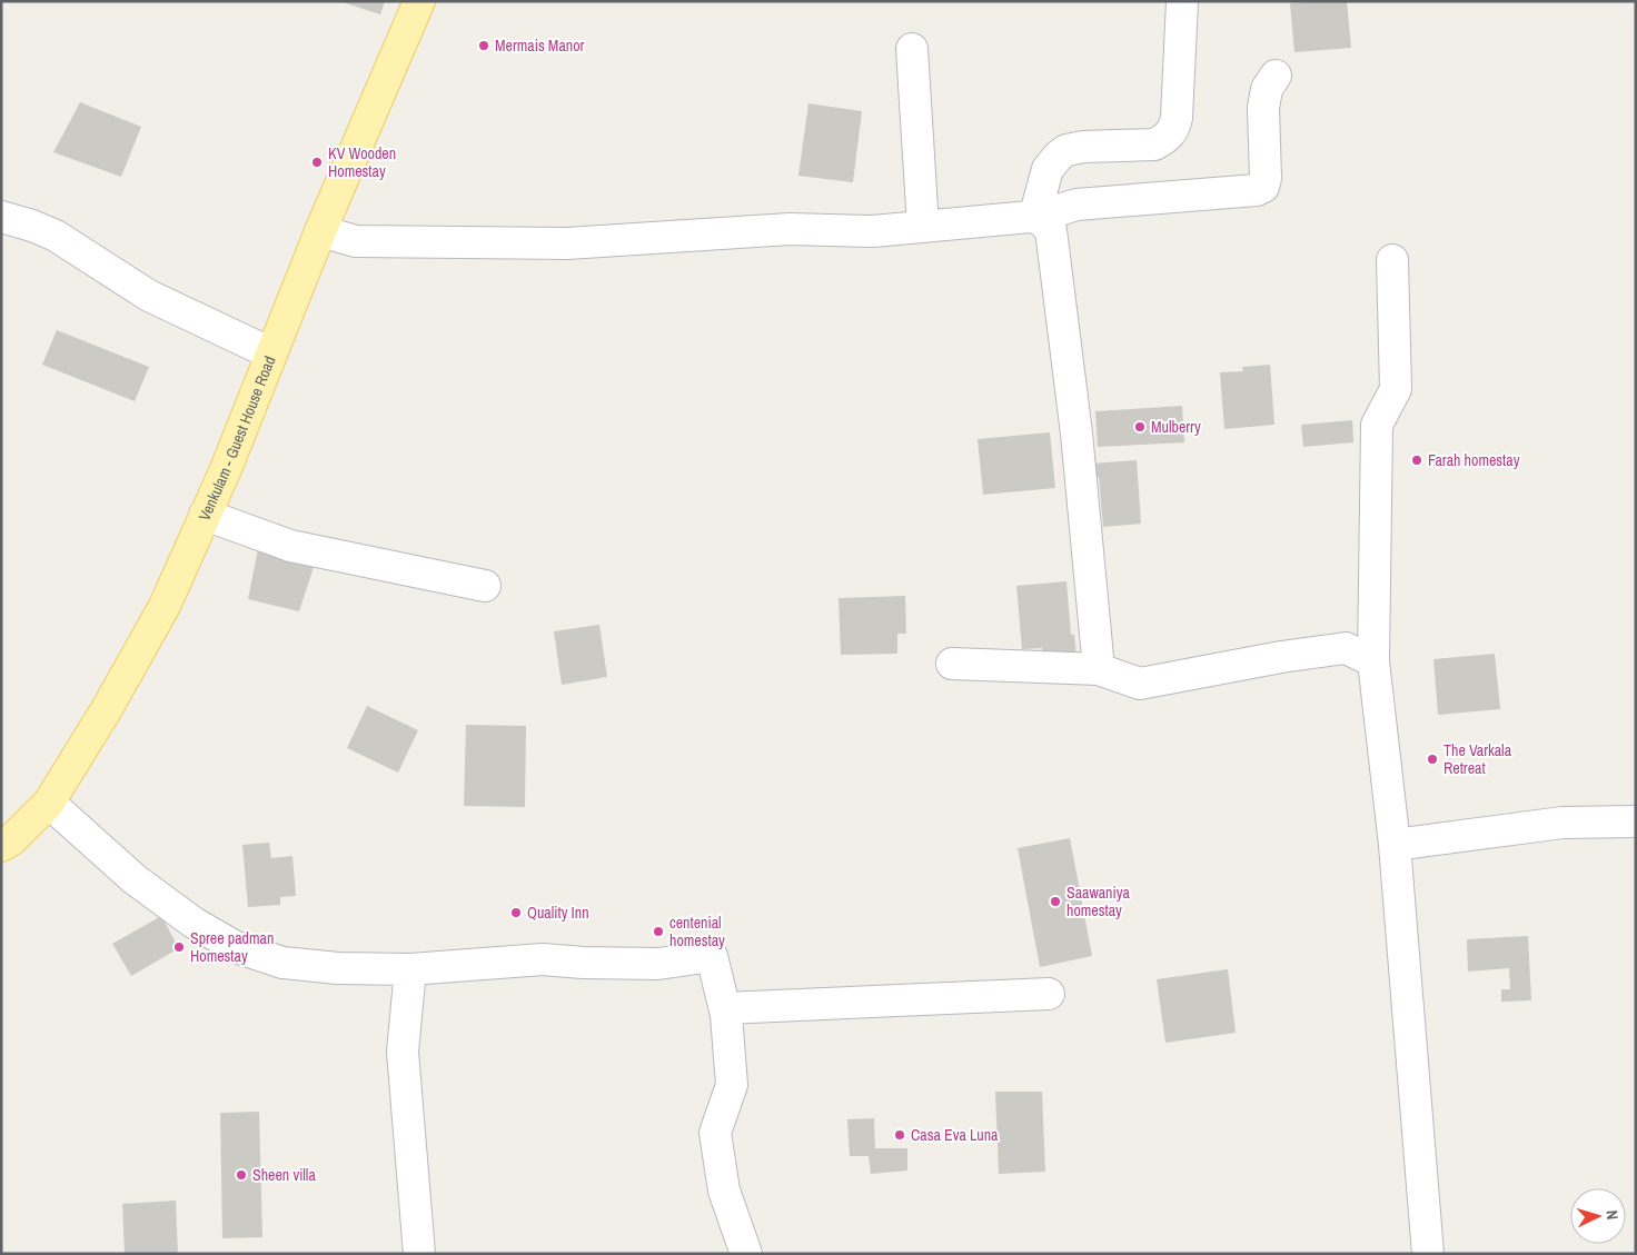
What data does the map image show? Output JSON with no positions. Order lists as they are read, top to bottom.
{
  "streets": {
    "main road": ["Venkulam - Guest House Road"]
  },
  "places": [
    "Mermais Manor",
    "KV Wooden Homestay",
    "Mulberry",
    "Farah homestay",
    "The Varkala Retreat",
    "Saawaniya homestay",
    "Quality Inn",
    "centenial homestay",
    "Spree padman Homestay",
    "Casa Eva Luna",
    "Sheen villa"
  ],
  "north": "right"
}
